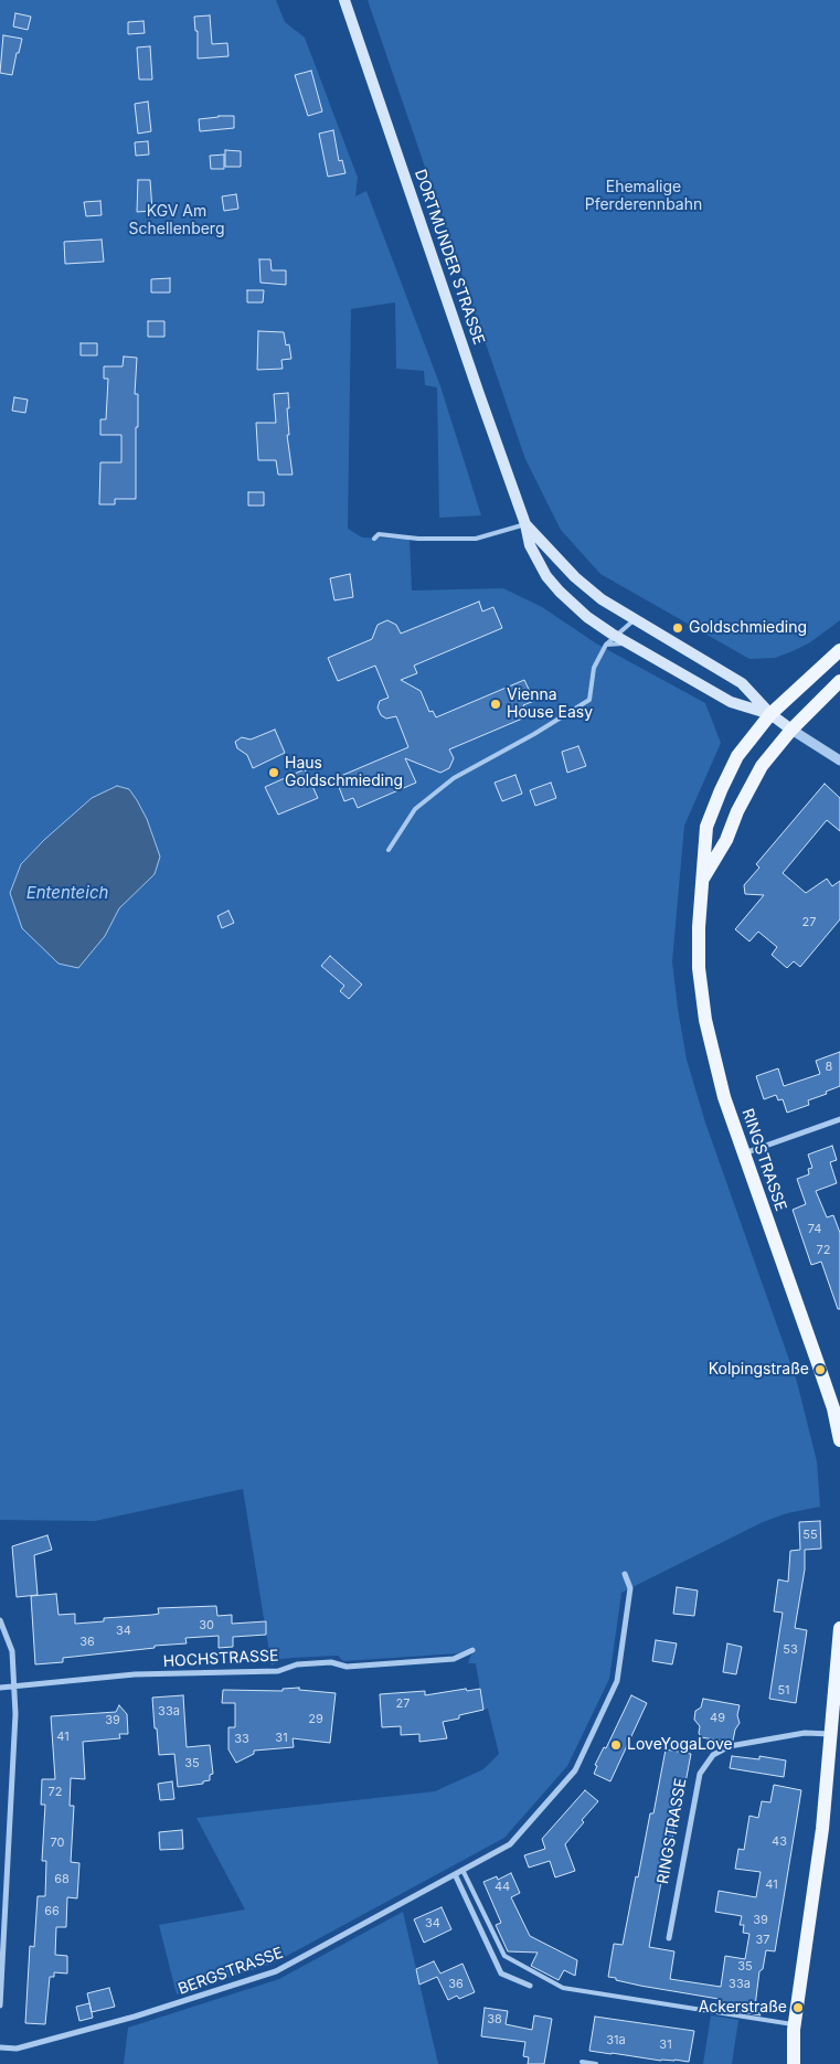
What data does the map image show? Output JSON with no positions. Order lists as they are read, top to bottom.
{
  "streets": {
    "main road": ["DORTMUNDER STRASSE", "RINGSTRASSE"],
    "street": ["HOCHSTRASSE", "BERGSTRASSE"]
  },
  "crossings": [
    ["DORTMUNDER STRASSE", "RINGSTRASSE"]
  ],
  "water": ["Ententeich"],
  "parks": ["Ehemalige Pferderennbahn", "KGV Am Schellenberg"],
  "places": [
    "Goldschmieding",
    "Vienna House Easy",
    "Haus Goldschmieding",
    "Kolpingstraße",
    "LoveYogaLove",
    "Ackerstraße"
  ],
  "house_numbers": [
    "27",
    "8",
    "74",
    "72",
    "55",
    "30",
    "34",
    "36",
    "53",
    "51",
    "27",
    "33a",
    "49",
    "29",
    "39",
    "41",
    "31",
    "33",
    "35",
    "72",
    "43",
    "70",
    "68",
    "41",
    "44",
    "66",
    "39",
    "34",
    "37",
    "35",
    "36",
    "33a",
    "38",
    "31a",
    "31"
  ]
}
